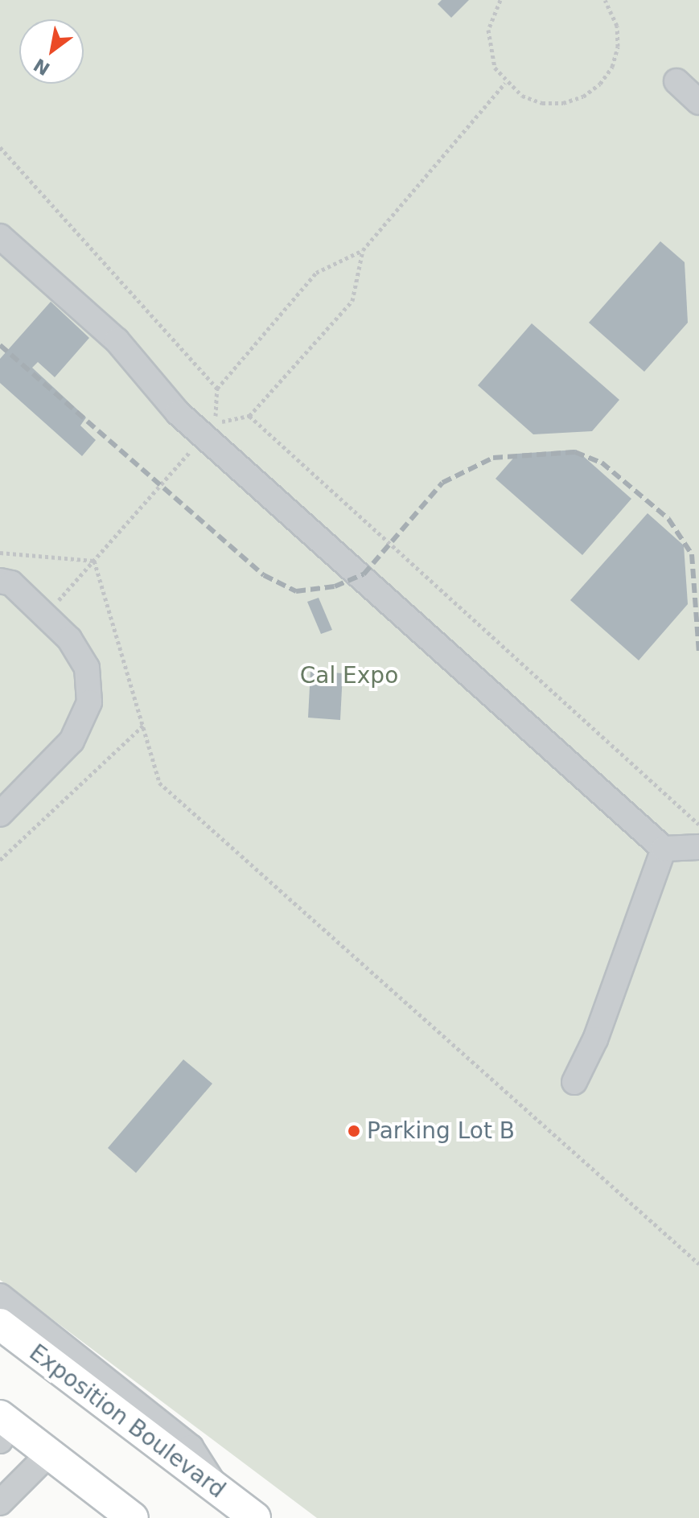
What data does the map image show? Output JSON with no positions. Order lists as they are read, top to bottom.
{
  "streets": {
    "main road": ["Exposition Boulevard"]
  },
  "parks": ["Cal Expo"],
  "places": ["Parking Lot B"],
  "north": "bottom left"
}
